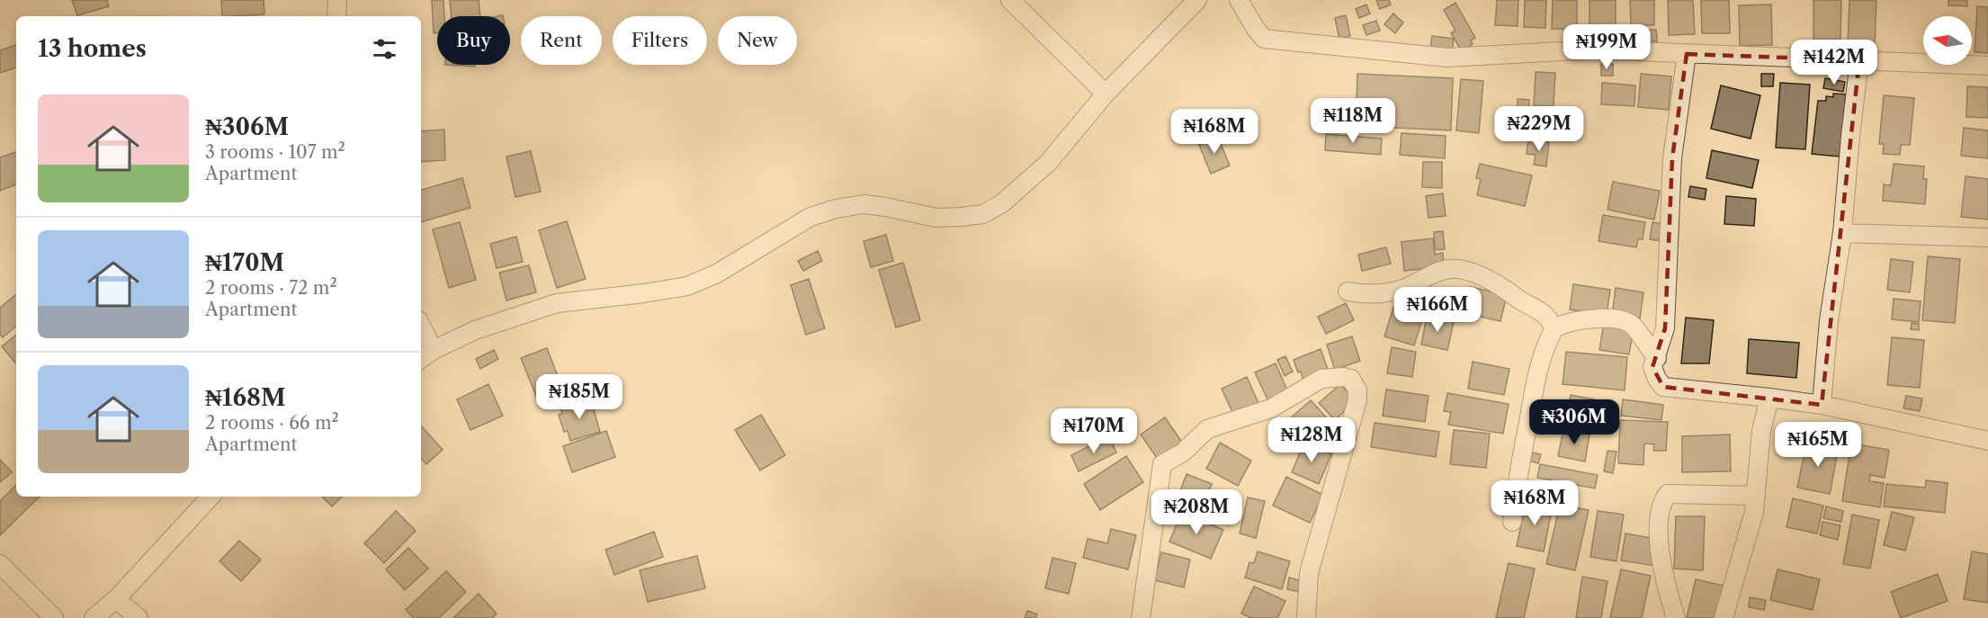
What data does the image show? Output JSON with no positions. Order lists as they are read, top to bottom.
{
  "north": "left",
  "page": {
    "chip": [
      "Buy",
      "Rent",
      "Filters",
      "New"
    ],
    "heading": "13 homes",
    "price": [
      "₦199M",
      "₦142M",
      "₦118M",
      "₦229M",
      "₦168M",
      "₦166M",
      "₦185M",
      "₦306M",
      "₦170M",
      "₦128M",
      "₦165M",
      "₦168M",
      "₦208M"
    ],
    "list": [
      {
        "name": "₦306M",
        "note": "3 rooms · 107 m² · Apartment"
      },
      {
        "name": "₦170M",
        "note": "2 rooms · 72 m² · Apartment"
      },
      {
        "name": "₦168M",
        "note": "2 rooms · 66 m² · Apartment"
      }
    ]
  }
}
